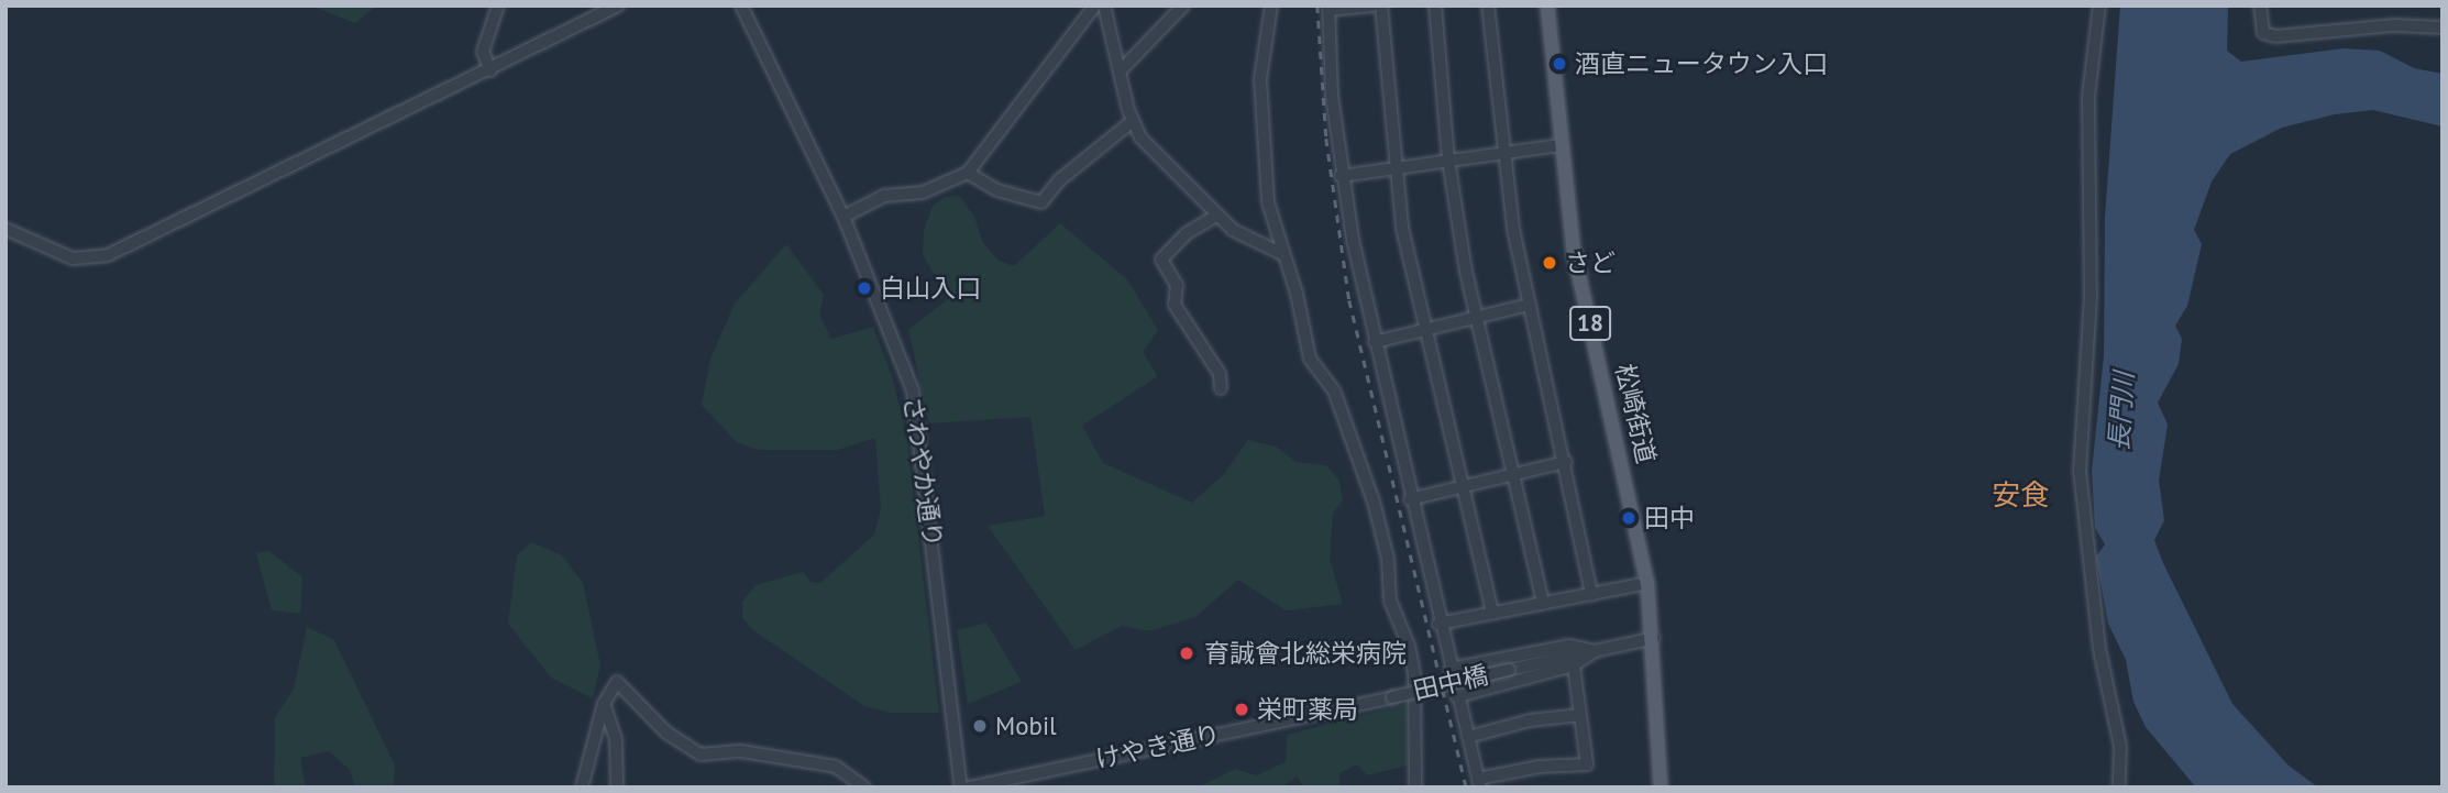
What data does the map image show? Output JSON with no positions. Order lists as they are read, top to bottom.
{
  "streets": {
    "main road": ["18", "松崎街道"],
    "street": ["さわやか通り", "田中橋", "けやき通り"]
  },
  "crossings": [
    ["田中橋", "けやき通り"]
  ],
  "districts": ["安食"],
  "water": ["長門川"],
  "places": [
    "酒直ニュータウン入口",
    "さど",
    "白山入口",
    "田中",
    "育誠會北総栄病院",
    "栄町薬局",
    "Mobil"
  ]
}
